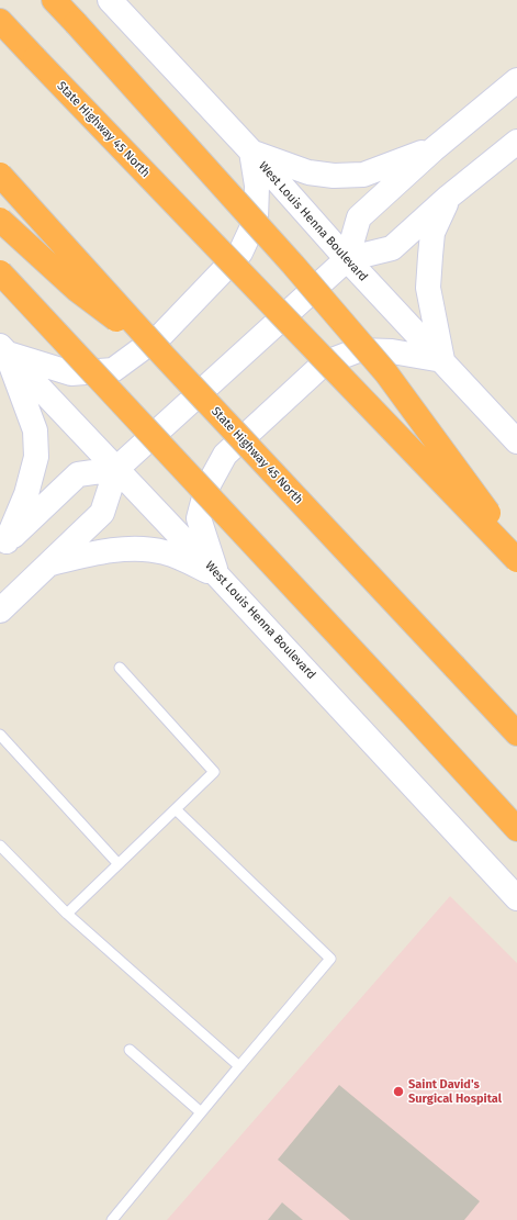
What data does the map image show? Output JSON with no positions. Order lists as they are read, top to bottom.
{
  "streets": {
    "highway": ["State Highway 45 North"],
    "main road": ["West Louis Henna Boulevard"]
  },
  "places": ["Saint David's Surgical Hospital"]
}
